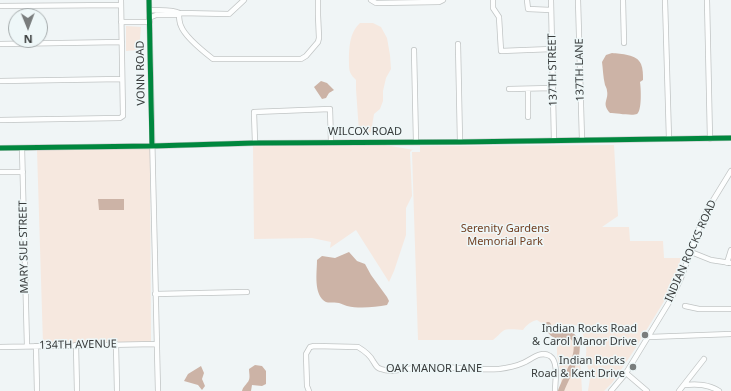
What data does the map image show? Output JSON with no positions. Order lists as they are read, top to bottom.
{
  "streets": {
    "street": [
      "137TH STREET",
      "137TH LANE",
      "VONN ROAD",
      "WILCOX ROAD",
      "MARY SUE STREET",
      "INDIAN ROCKS ROAD",
      "134TH AVENUE",
      "OAK MANOR LANE"
    ]
  },
  "crossings": [
    ["137TH STREET", "WILCOX ROAD"],
    ["137TH LANE", "WILCOX ROAD"],
    ["VONN ROAD", "WILCOX ROAD"],
    ["VONN ROAD", "134TH AVENUE"],
    ["WILCOX ROAD", "MARY SUE STREET"],
    ["MARY SUE STREET", "134TH AVENUE"]
  ],
  "parks": ["Serenity Gardens Memorial Park"],
  "places": ["Indian Rocks Road & Carol Manor Drive", "Indian Rocks Road & Kent Drive"],
  "north": "bottom"
}
